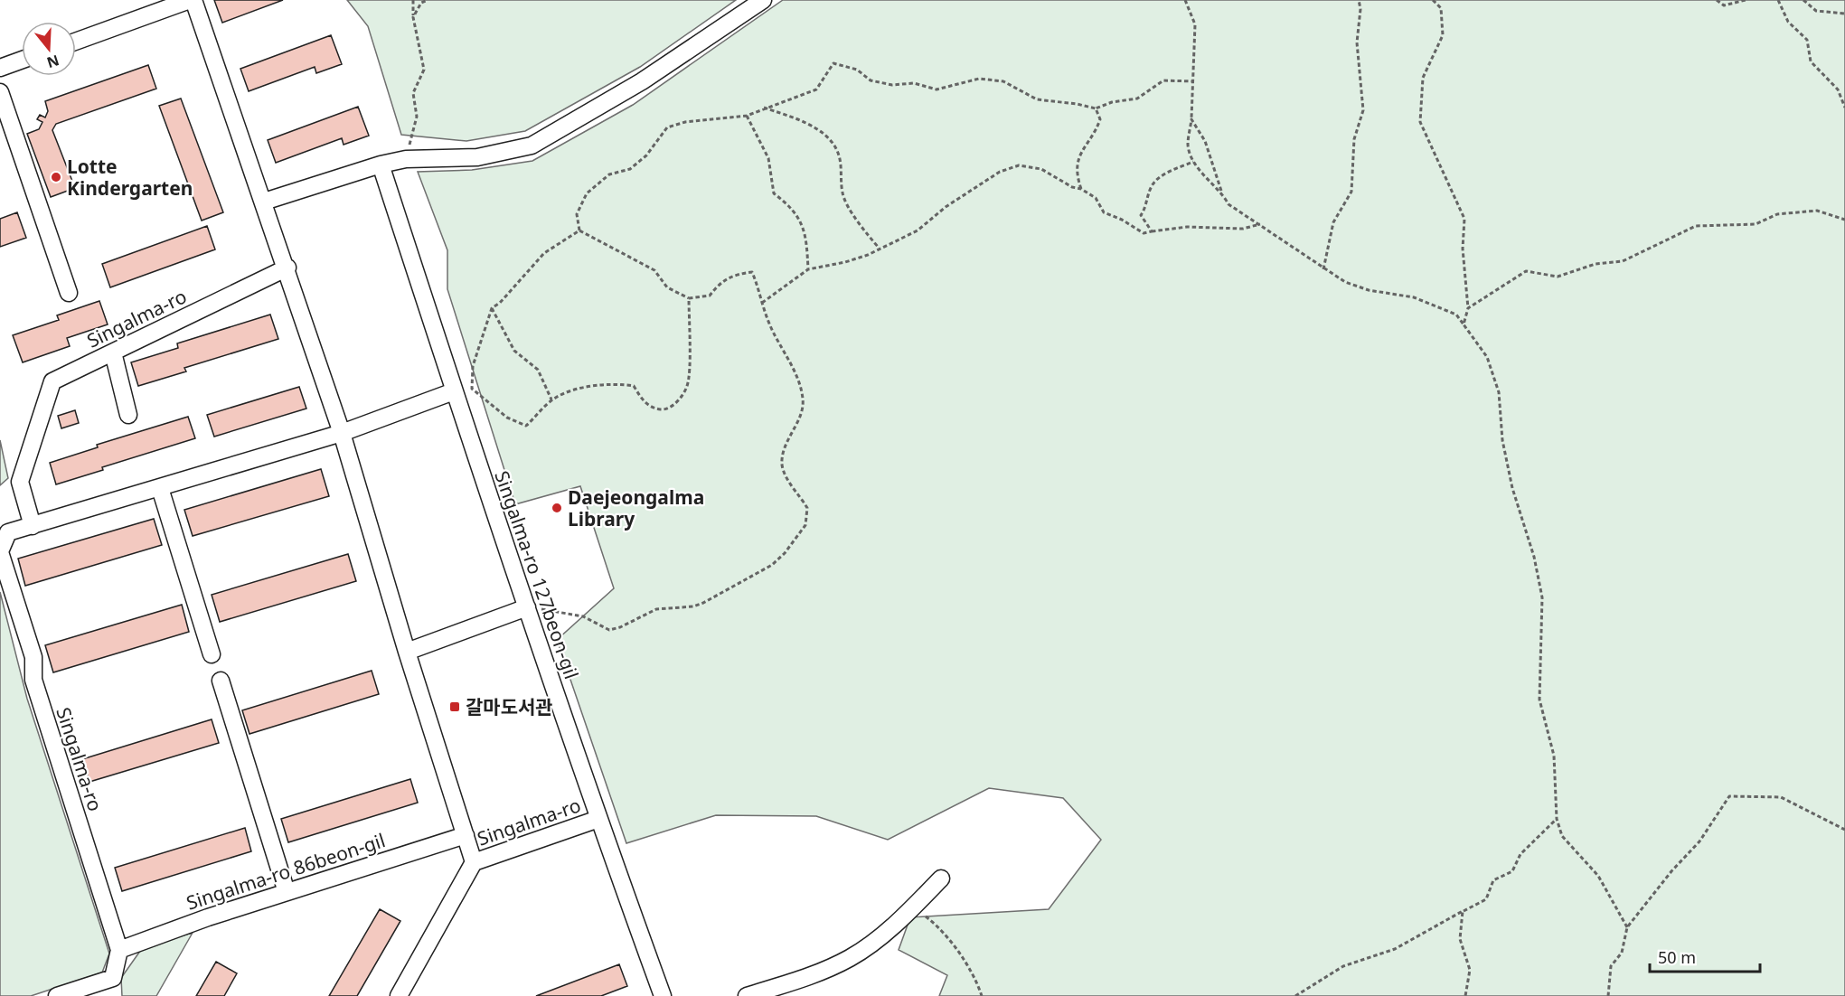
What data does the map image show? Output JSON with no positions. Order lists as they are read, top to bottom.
{
  "streets": {
    "street": ["Singalma-ro", "Singalma-ro 127beon-gil", "Singalma-ro 86beon-gil"]
  },
  "crossings": [
    ["Singalma-ro", "Singalma-ro 127beon-gil"],
    ["Singalma-ro", "Singalma-ro 86beon-gil"]
  ],
  "places": {
    "other": ["Lotte Kindergarten", "Daejeongalma Library"],
    "transit": ["갈마도서관"]
  },
  "scale_bar": "50 m",
  "north": "bottom"
}
